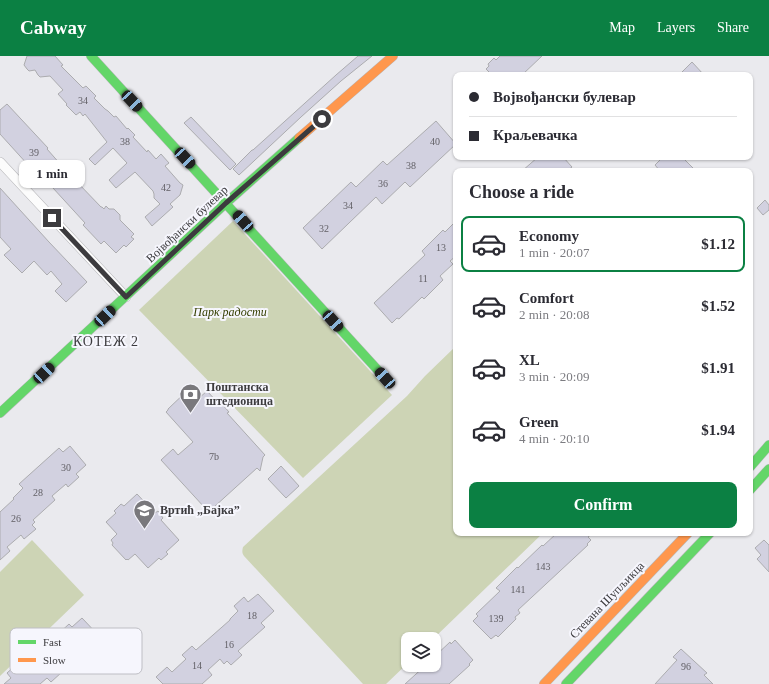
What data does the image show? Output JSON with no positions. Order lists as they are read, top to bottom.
{
  "streets": {
    "street": ["Војвођански булевар", "Стевана Шупљикца"]
  },
  "districts": ["КОТЕЖ 2"],
  "parks": ["Парк радости"],
  "places": {
    "bank": ["Поштанска штедионица"],
    "school or university": ["Вртић „Бајка”"]
  },
  "house_numbers": [
    "34",
    "38",
    "40",
    "39",
    "38",
    "36",
    "42",
    "34",
    "32",
    "13",
    "11",
    "7b",
    "30",
    "28",
    "26",
    "143",
    "141",
    "18",
    "139",
    "16",
    "14",
    "96"
  ],
  "legend": ["Fast", "Slow"],
  "page": {
    "header": "Cabway",
    "nav": ["Map", "Layers", "Share"],
    "banner": ["Војвођански булевар", "Краљевачка"],
    "bubble": "1 min",
    "heading": "Choose a ride",
    "list": [
      {
        "name": "Economy",
        "note": "1 min · 20:07",
        "value": "$1.12"
      },
      {
        "name": "Comfort",
        "note": "2 min · 20:08",
        "value": "$1.52"
      },
      {
        "name": "XL",
        "note": "3 min · 20:09",
        "value": "$1.91"
      },
      {
        "name": "Green",
        "note": "4 min · 20:10",
        "value": "$1.94"
      }
    ],
    "buttons": "Confirm"
  }
}
